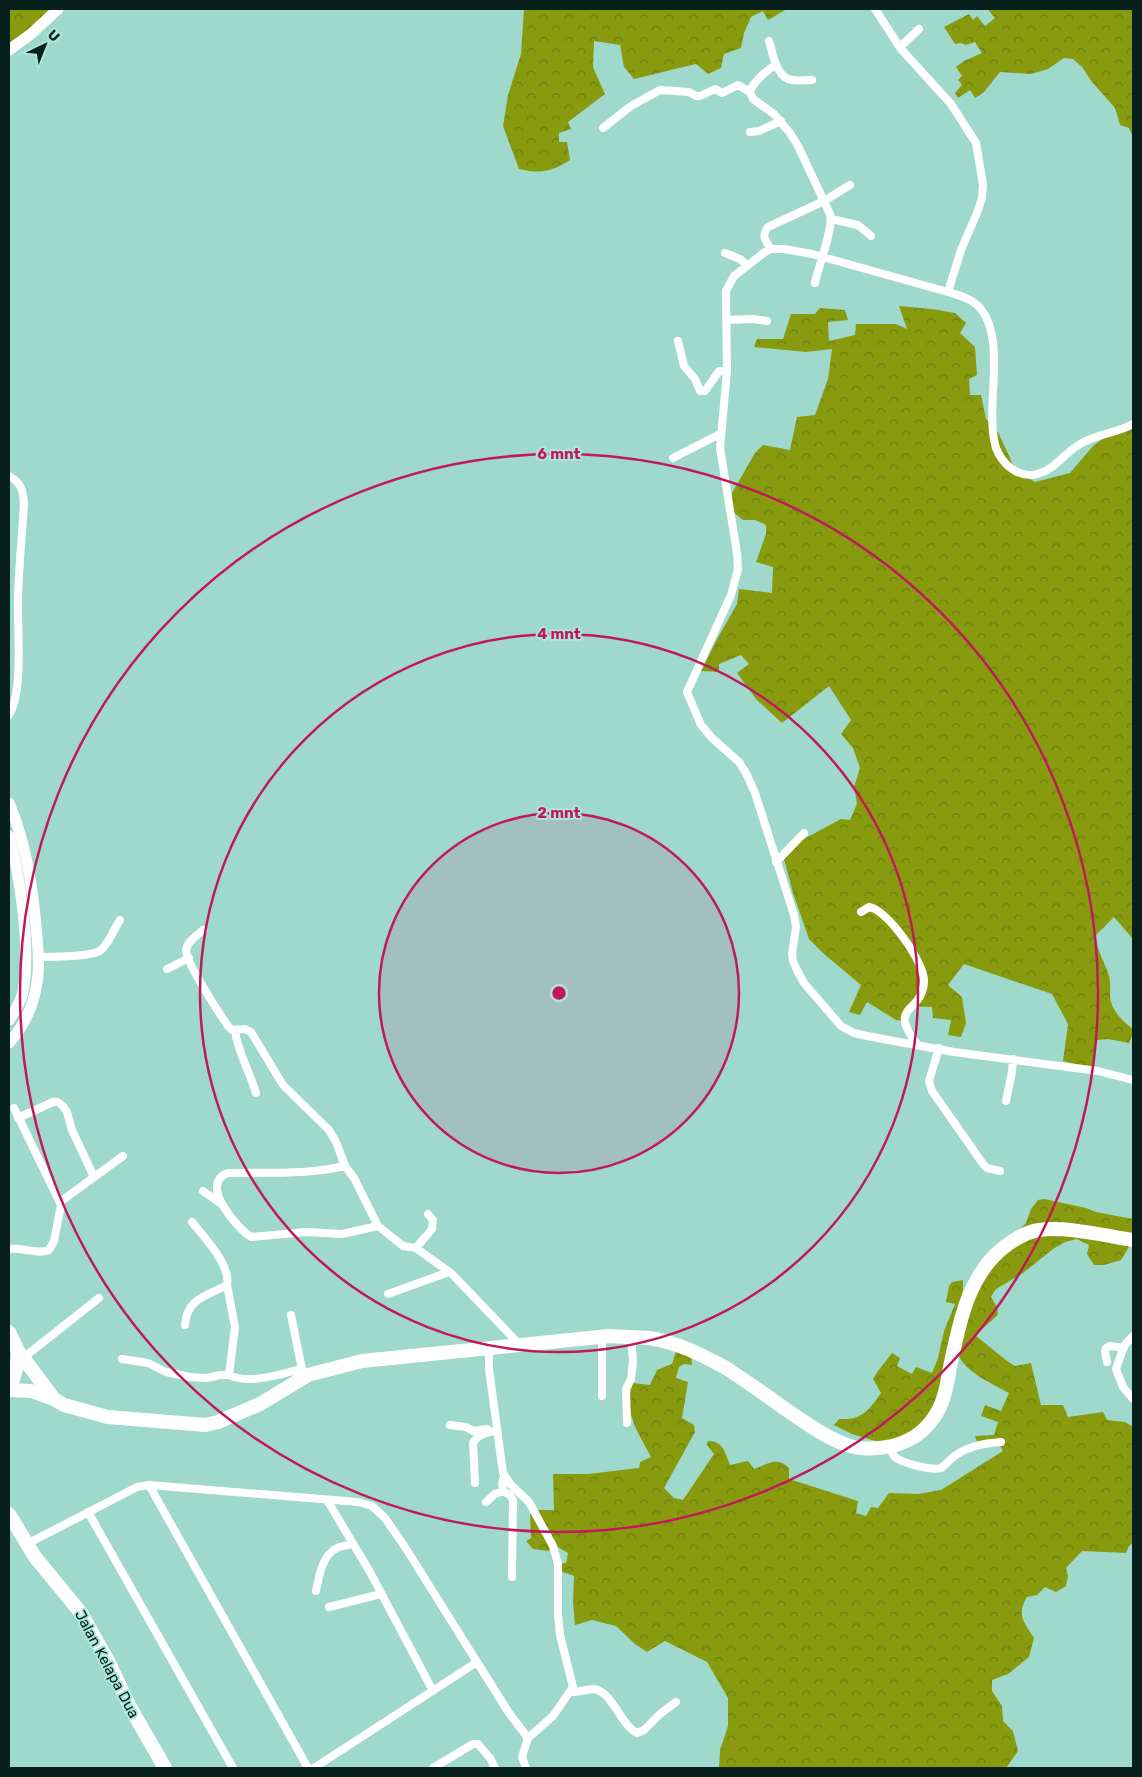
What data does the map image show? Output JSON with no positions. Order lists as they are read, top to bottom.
{
  "streets": {
    "highway": ["Jalan Kelapa Dua"]
  },
  "north": "top right",
  "rings": ["6 mnt", "4 mnt", "2 mnt"]
}
